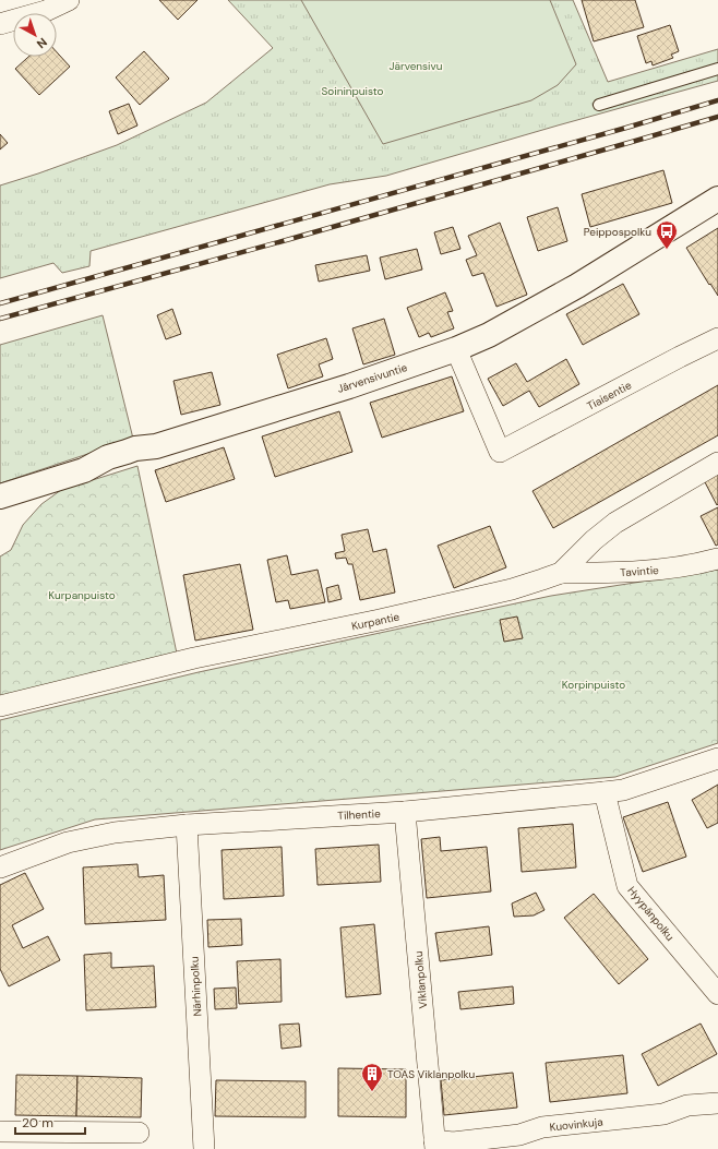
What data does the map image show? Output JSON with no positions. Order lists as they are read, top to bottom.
{
  "streets": {
    "street": [
      "Järvensivuntie",
      "Tiaisentie",
      "Tavintie",
      "Kurpantie",
      "Tilhentie",
      "Hyypänpolku",
      "Viklanpolku",
      "Närhinpolku",
      "Kuovinkuja"
    ]
  },
  "crossings": [
    ["Järvensivuntie", "Tiaisentie"],
    ["Tavintie", "Kurpantie"],
    ["Tilhentie", "Hyypänpolku"],
    ["Tilhentie", "Viklanpolku"],
    ["Tilhentie", "Närhinpolku"],
    ["Viklanpolku", "Kuovinkuja"]
  ],
  "parks": [
    "Järvensivu",
    "Soininpuisto",
    "Kurpanpuisto",
    "Korpinpuisto"
  ],
  "places": {
    "bus stop": ["Peippospolku"],
    "building": ["TOAS Viklanpolku"]
  },
  "scale_bar": "20 m",
  "north": "bottom right"
}
